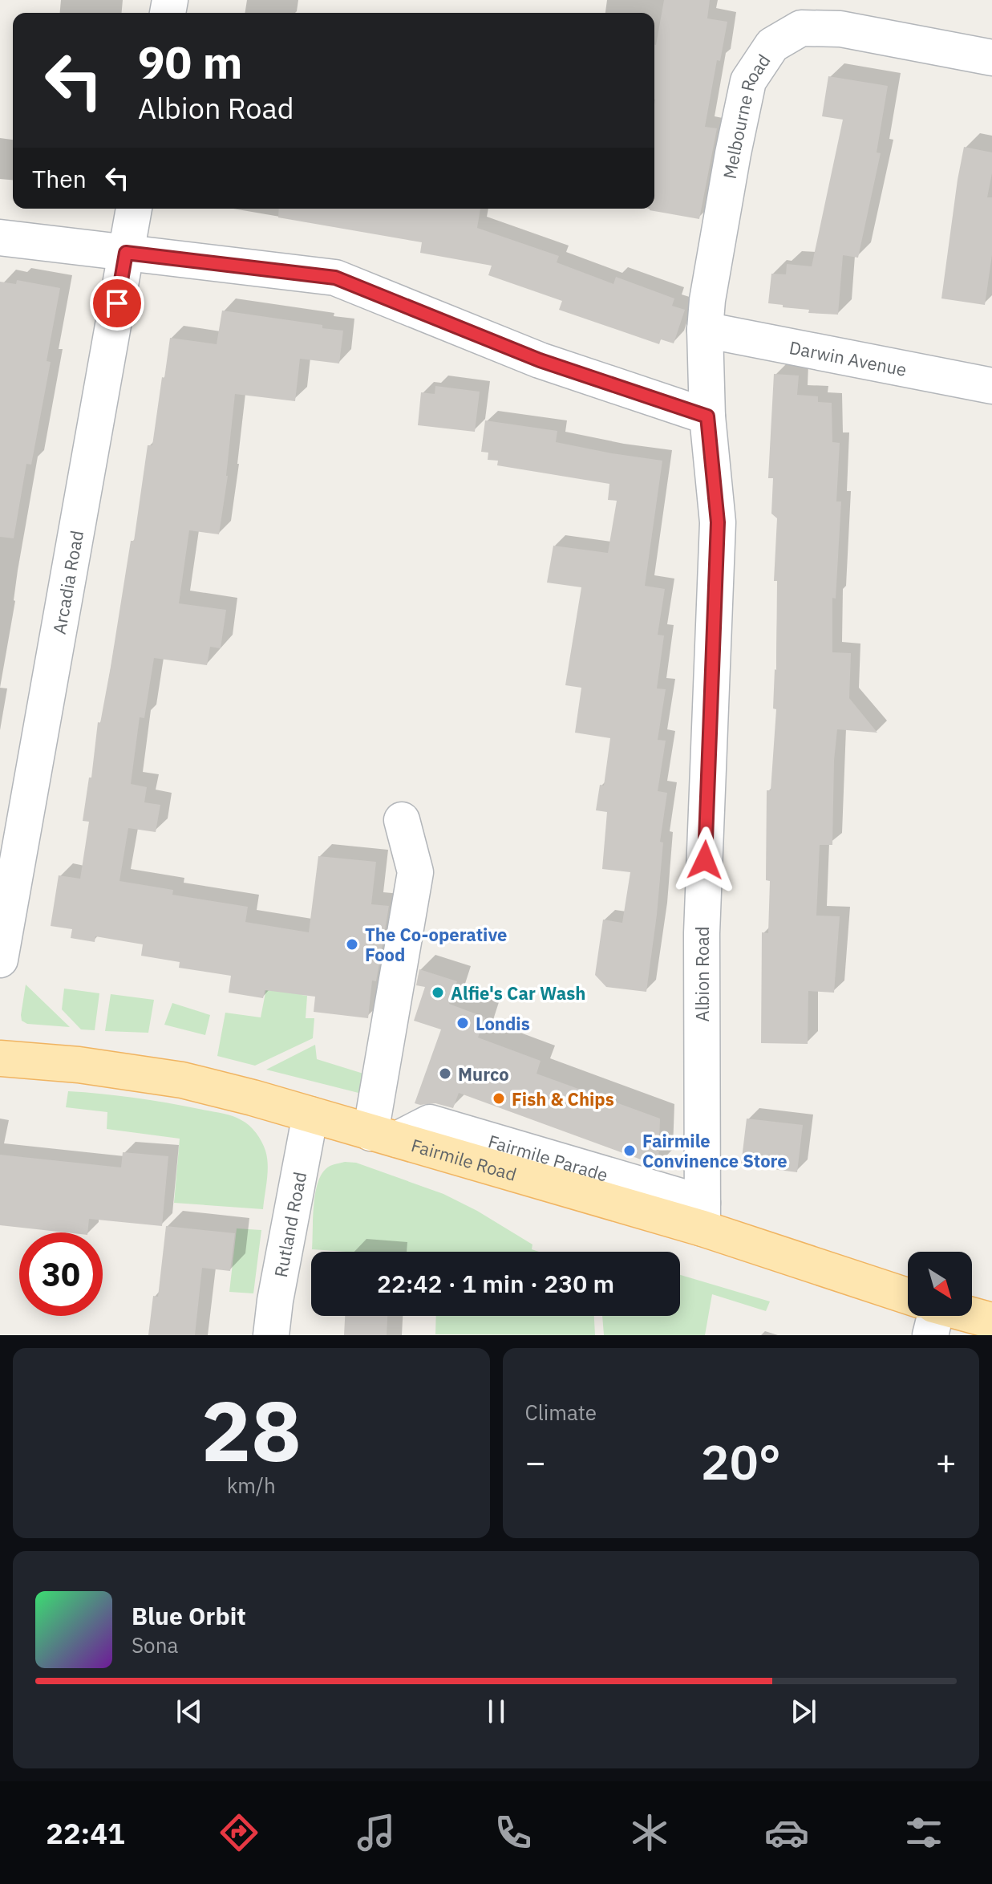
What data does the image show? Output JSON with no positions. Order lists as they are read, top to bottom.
{
  "streets": {
    "main road": ["Fairmile Road"],
    "street": [
      "Melbourne Road",
      "Darwin Avenue",
      "Arcadia Road",
      "Albion Road",
      "Rutland Road"
    ]
  },
  "crossings": [
    ["Melbourne Road", "Darwin Avenue"],
    ["Melbourne Road", "Albion Road"],
    ["Albion Road", "Fairmile Road"],
    ["Fairmile Road", "Rutland Road"]
  ],
  "places": [
    "The Co-operative Food",
    "Alfie's Car Wash",
    "Londis",
    "Murco",
    "Fish & Chips",
    "Fairmile Convinence Store"
  ],
  "north": "bottom right",
  "page": {
    "turn": ["90 m", "Albion Road"],
    "then": "Then",
    "limit": "30",
    "trip": "22:42 · 1 min · 230 m",
    "tile": [
      ["28", "km/h"],
      "Climate"
    ],
    "heat": ["−", "20°", "+"],
    "song": ["Blue Orbit", "Sona"],
    "tabs": "22:41"
  }
}
